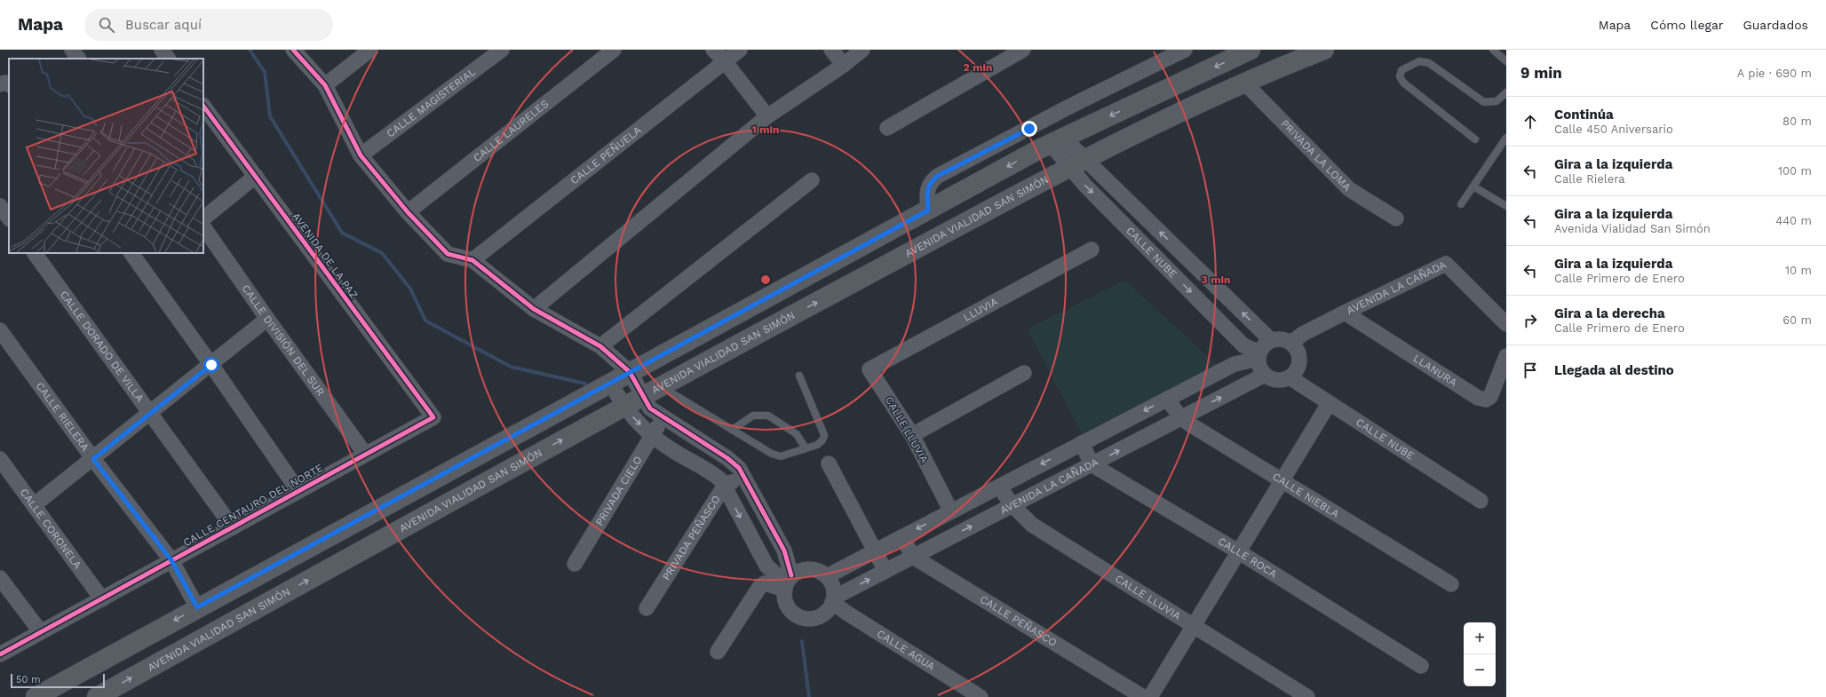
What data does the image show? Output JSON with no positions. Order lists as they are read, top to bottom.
{
  "streets": {
    "main road": ["AVENIDA VIALIDAD SAN SIMÓN"],
    "street": [
      "CALLE MAGISTERIAL",
      "CALLE LAURELES",
      "CALLE PEÑUELA",
      "PRIVADA LA LOMA",
      "CALLE NUBE",
      "AVENIDA DE LA PAZ",
      "AVENIDA LA CAÑADA",
      "LLUVIA",
      "CALLE DIVISIÓN DEL SUR",
      "CALLE DORADO DE VILLA",
      "LLANURA",
      "CALLE RIELERA",
      "CALLE LLUVIA",
      "PRIVADA CIELO",
      "CALLE NIEBLA",
      "CALLE CENTAURO DEL NORTE",
      "CALLE CORONELA",
      "PRIVADA PEÑASCO",
      "CALLE ROCA",
      "CALLE PEÑASCO",
      "CALLE AGUA"
    ]
  },
  "crossings": [
    ["PRIVADA LA LOMA", "AVENIDA VIALIDAD SAN SIMÓN"],
    ["AVENIDA VIALIDAD SAN SIMÓN", "CALLE NUBE"],
    ["CALLE NUBE", "AVENIDA LA CAÑADA"],
    ["AVENIDA DE LA PAZ", "CALLE CENTAURO DEL NORTE"],
    ["AVENIDA LA CAÑADA", "LLANURA"],
    ["AVENIDA LA CAÑADA", "CALLE LLUVIA"],
    ["AVENIDA LA CAÑADA", "CALLE NIEBLA"],
    ["AVENIDA LA CAÑADA", "CALLE ROCA"],
    ["AVENIDA LA CAÑADA", "CALLE PEÑASCO"],
    ["AVENIDA LA CAÑADA", "CALLE AGUA"],
    ["LLUVIA", "CALLE LLUVIA"],
    ["CALLE DIVISIÓN DEL SUR", "CALLE CENTAURO DEL NORTE"],
    ["CALLE DORADO DE VILLA", "CALLE CENTAURO DEL NORTE"],
    ["CALLE RIELERA", "CALLE CENTAURO DEL NORTE"],
    ["CALLE CENTAURO DEL NORTE", "CALLE CORONELA"]
  ],
  "scale_bar": "50 m",
  "page": {
    "header": "Mapa",
    "search": "Buscar aquí",
    "nav": ["Mapa", "Cómo llegar", "Guardados"],
    "heading": ["9 min", "A pie · 690 m"],
    "list": [
      ["Continúa", "Calle 450 Aniversario", "80 m"],
      ["Gira a la izquierda", "Calle Rielera", "100 m"],
      ["Gira a la izquierda", "Avenida Vialidad San Simón", "440 m"],
      ["Gira a la izquierda", "Calle Primero de Enero", "10 m"],
      ["Gira a la derecha", "Calle Primero de Enero", "60 m"],
      "Llegada al destino"
    ],
    "map_buttons": ["+", "−"],
    "scale": "50 m"
  },
  "rings": ["2 min", "1 min", "3 min"]
}
